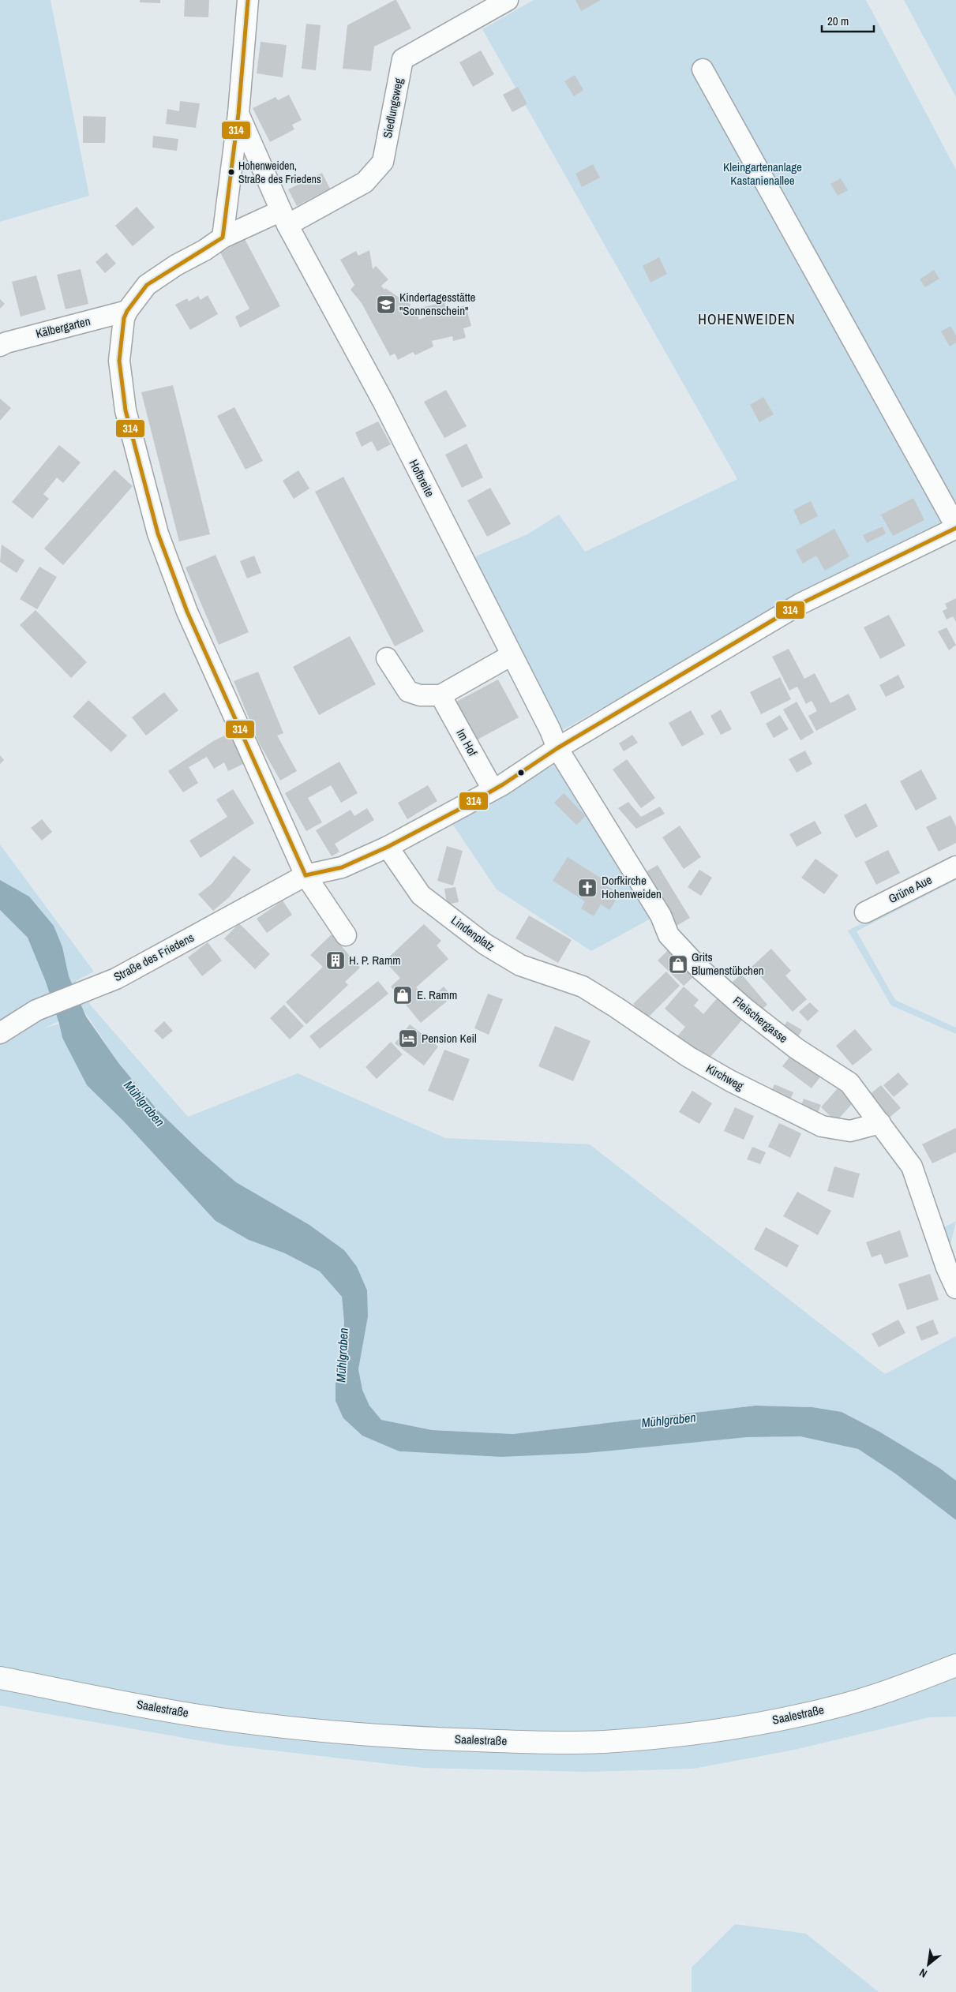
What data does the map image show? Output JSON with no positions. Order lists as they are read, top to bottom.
{
  "streets": {
    "street": [
      "Siedlungsweg",
      "Kälbergarten",
      "Hofbreite",
      "Im Hof",
      "Grüne Aue",
      "Lindenplatz",
      "Straße des Friedens",
      "Fleischergasse",
      "Kirchweg",
      "Saalestraße"
    ]
  },
  "crossings": [
    ["Siedlungsweg", "Hofbreite"],
    ["Hofbreite", "Straße des Friedens"],
    ["Hofbreite", "Fleischergasse"],
    ["Im Hof", "Straße des Friedens"],
    ["Lindenplatz", "Straße des Friedens"],
    ["Lindenplatz", "Kirchweg"],
    ["Straße des Friedens", "Fleischergasse"],
    ["Fleischergasse", "Kirchweg"]
  ],
  "districts": ["HOHENWEIDEN"],
  "water": ["Mühlgraben"],
  "parks": ["Kleingartenanlage Kastanienallee"],
  "places": {
    "other": ["Hohenweiden, Straße des Friedens"],
    "school or university": ["Kindertagesstätte \"Sonnenschein\""],
    "church": ["Dorfkirche Hohenweiden"],
    "building": ["H. P. Ramm"],
    "shop": ["Grits Blumenstübchen", "E. Ramm"],
    "hotel": ["Pension Keil"]
  },
  "lines": ["transit line 314"],
  "scale_bar": "20 m",
  "north": "bottom left"
}
